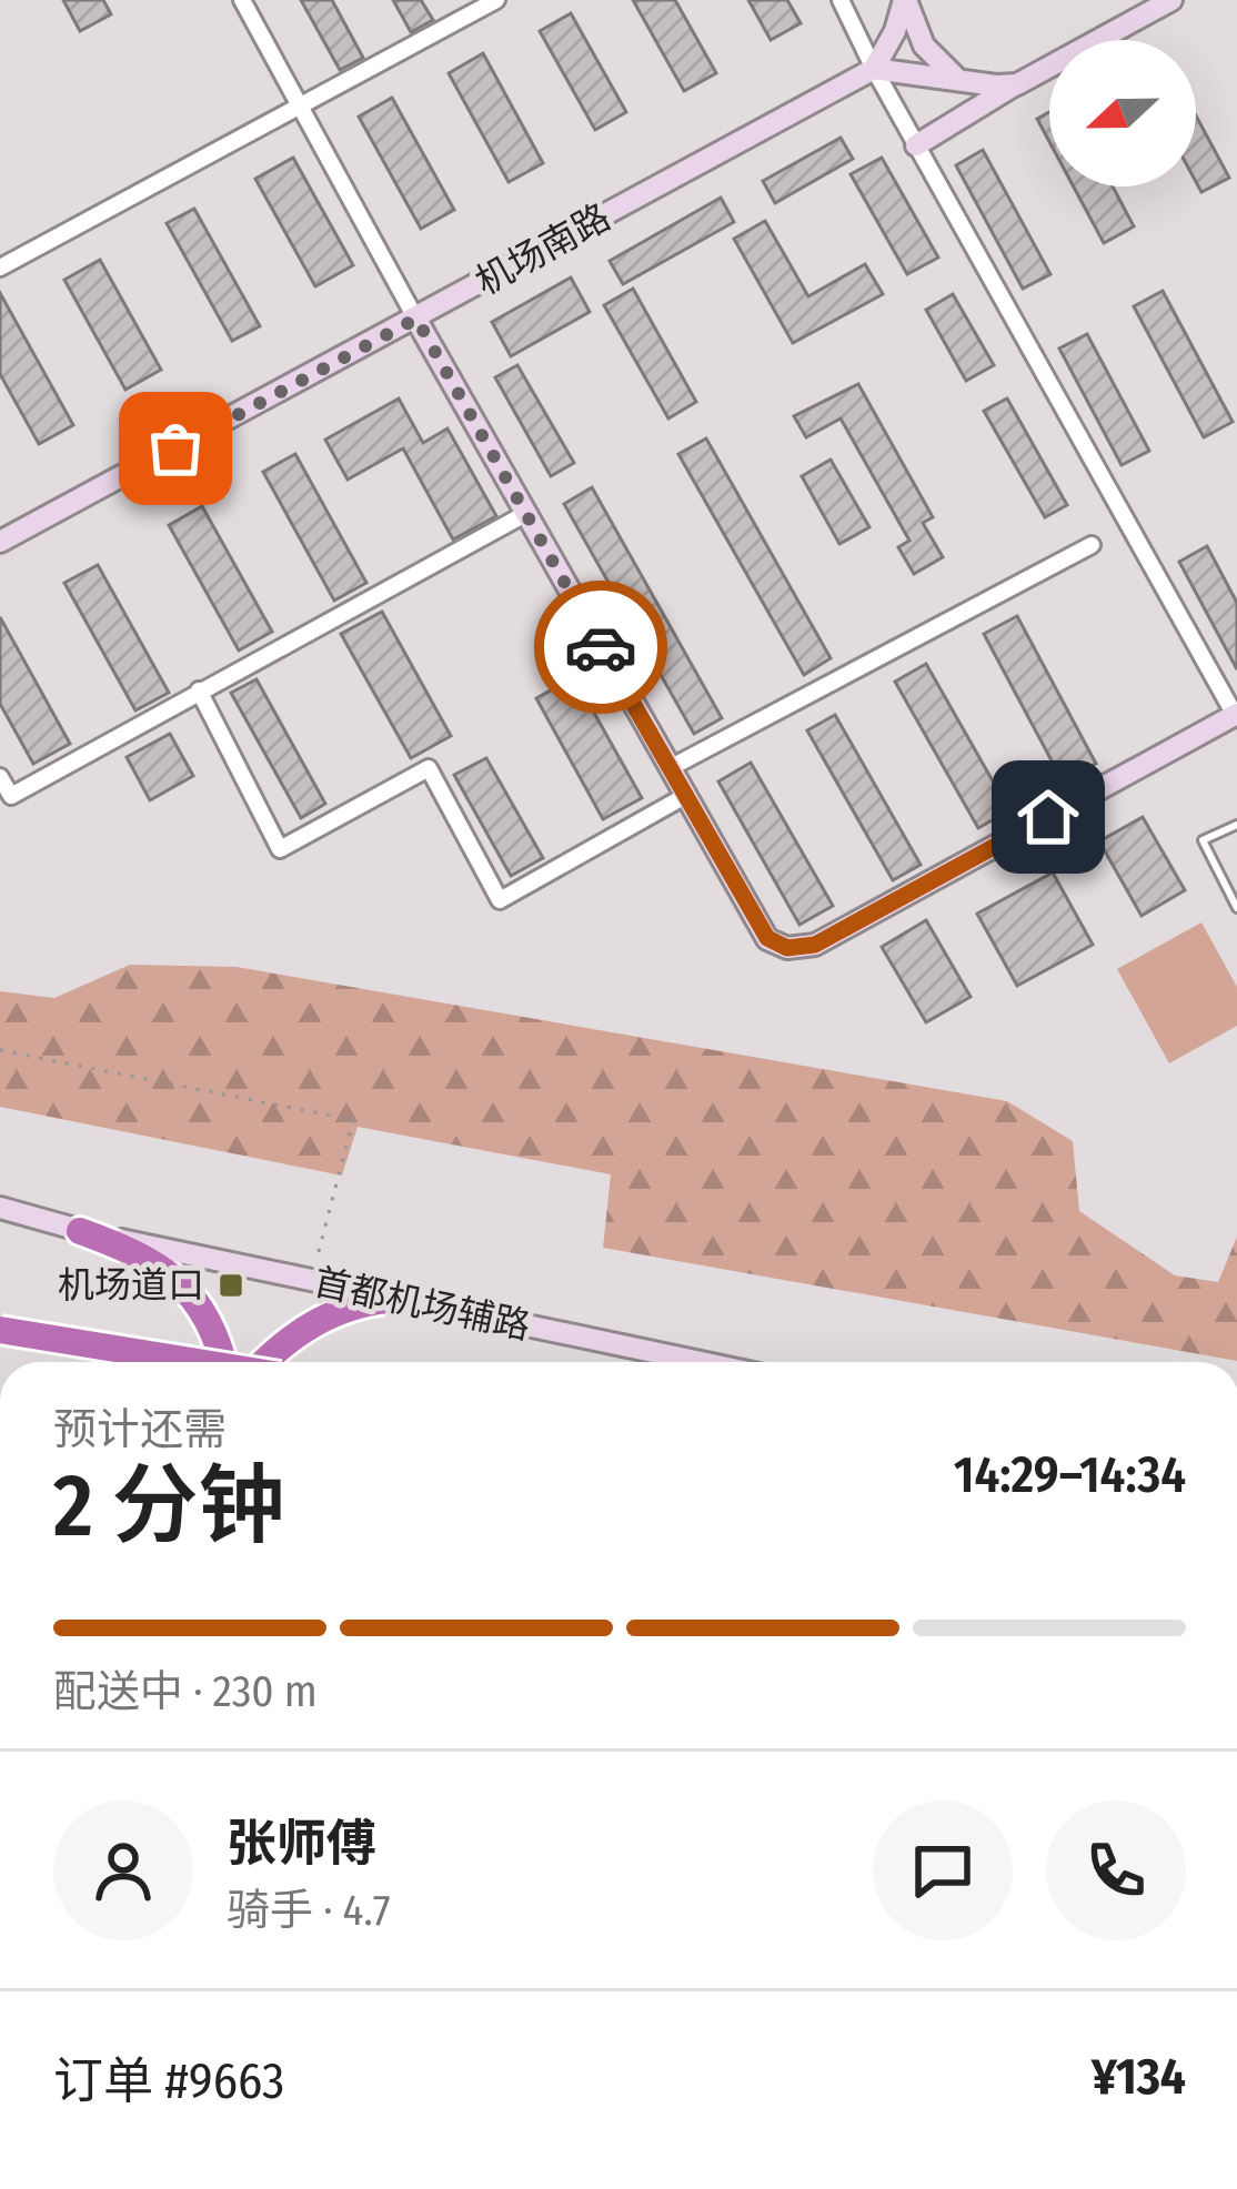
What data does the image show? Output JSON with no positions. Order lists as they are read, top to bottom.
{
  "streets": {
    "street": ["机场南路", "首都机场辅路"]
  },
  "places": {
    "transit": ["机场道口"]
  },
  "north": "left",
  "page": {
    "heading": ["2 分钟", "预计还需", "14:29–14:34"],
    "panel": [
      "张师傅",
      "骑手 · 4.7",
      "订单 #9663",
      "¥134"
    ],
    "bar": "配送中 · 230 m"
  }
}
